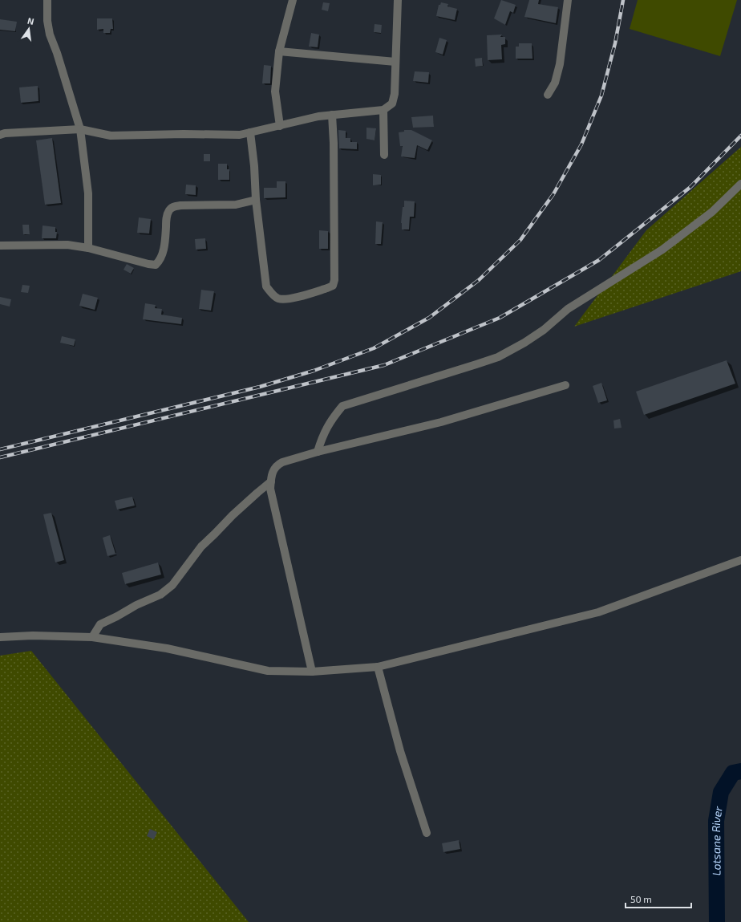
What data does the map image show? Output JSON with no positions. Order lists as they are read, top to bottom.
{
  "water": ["Lotsane River"],
  "scale_bar": "50 m",
  "north": "top"
}
